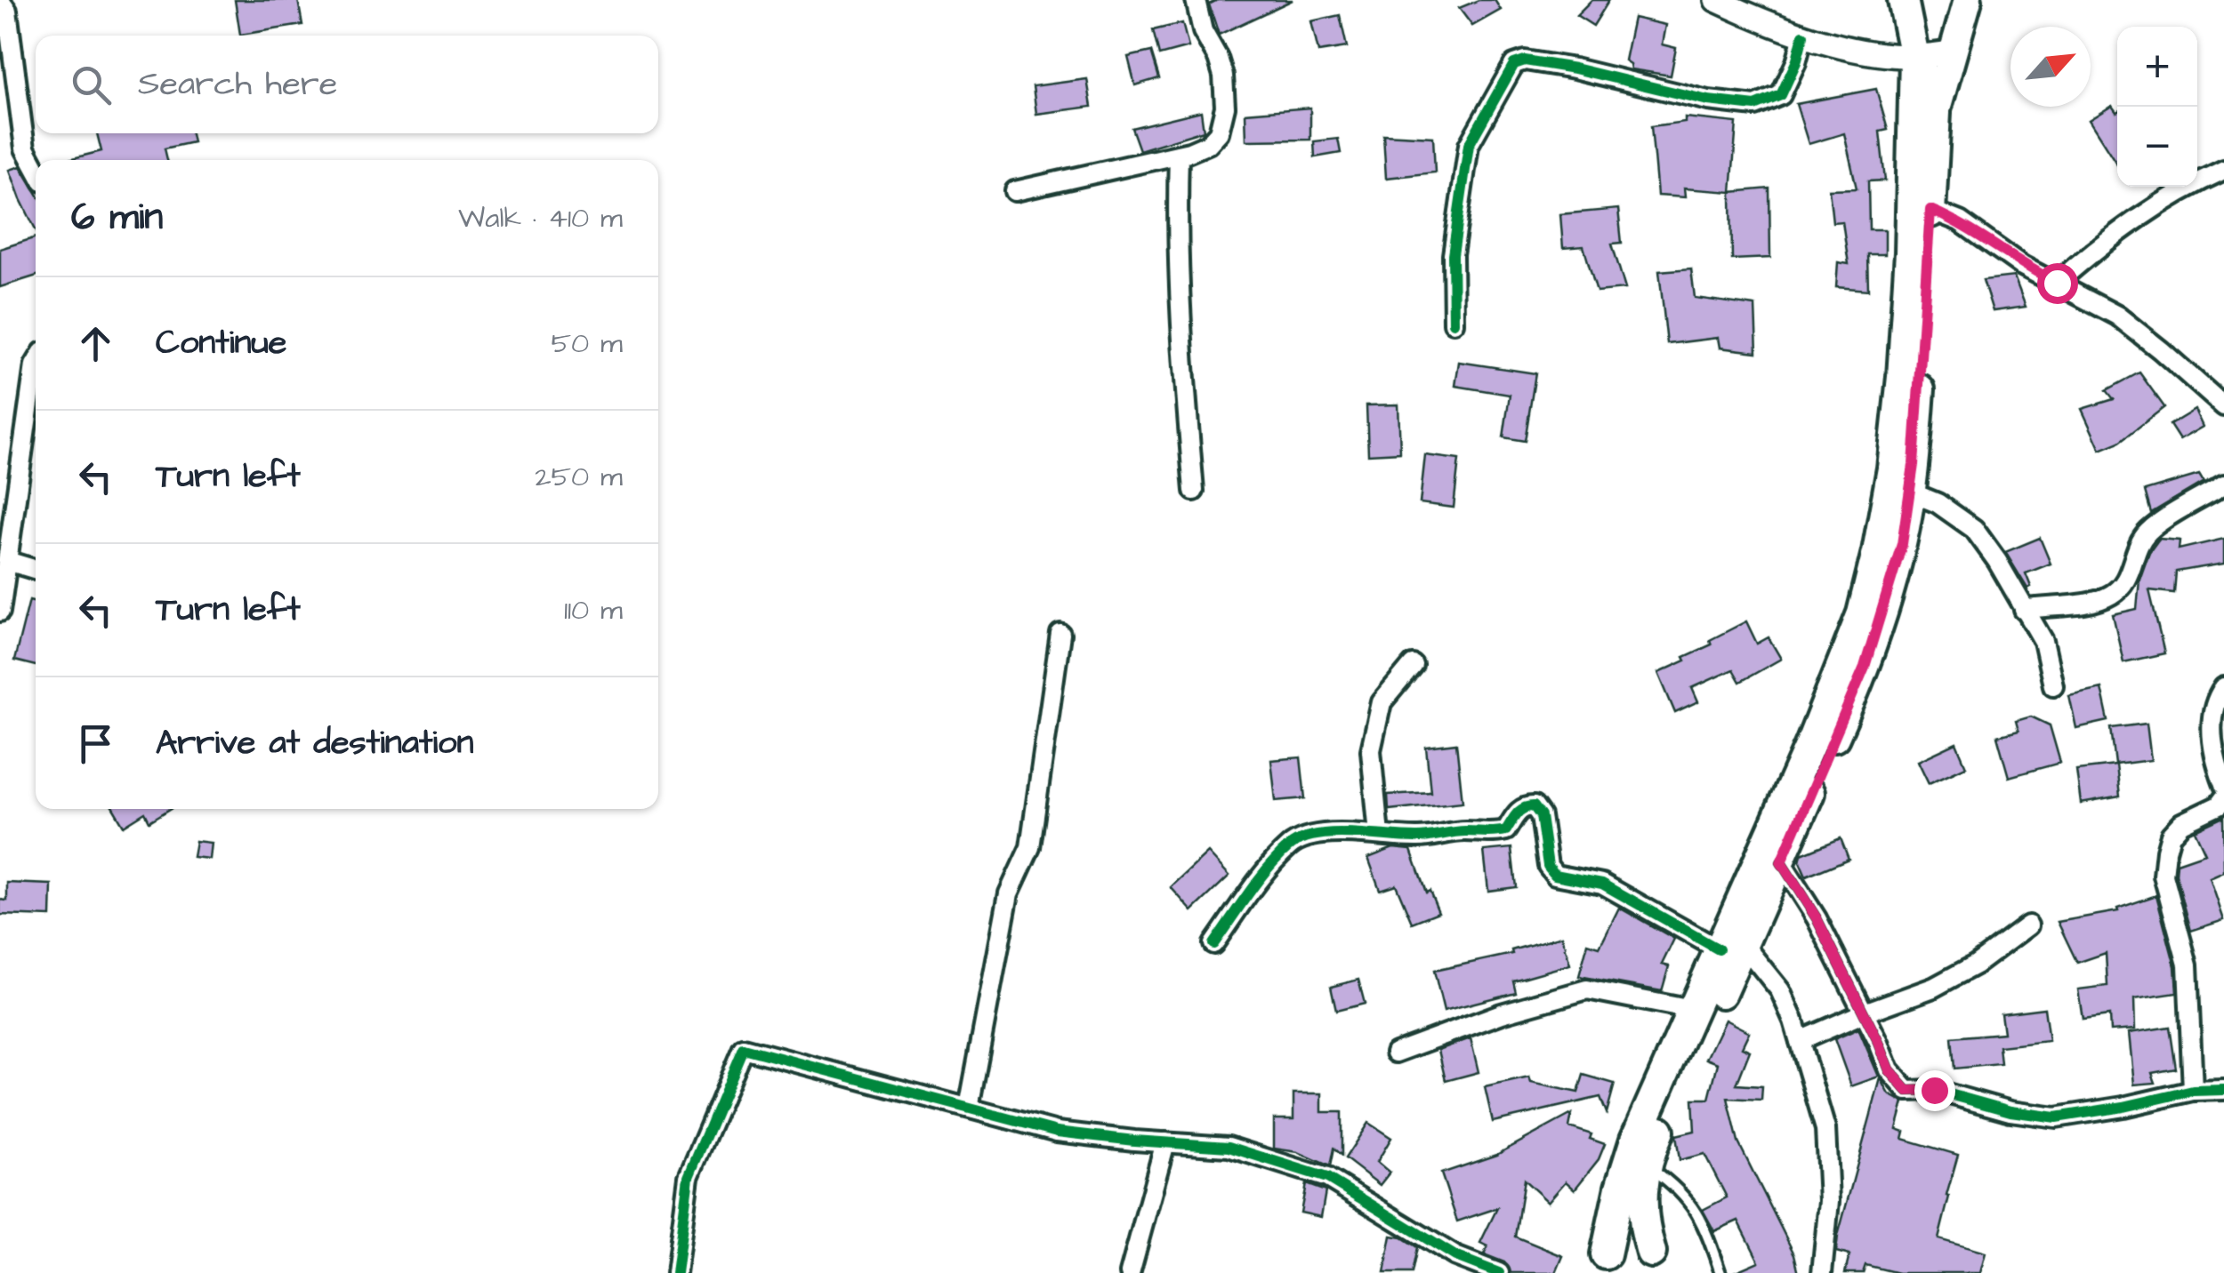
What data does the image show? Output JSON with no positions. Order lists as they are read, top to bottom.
{
  "north": "top right",
  "page": {
    "map_buttons": ["+", "−"],
    "search": "Search here",
    "heading": ["6 min", "Walk · 410 m"],
    "list": [
      ["Continue", "50 m"],
      ["Turn left", "250 m"],
      ["Turn left", "110 m"],
      "Arrive at destination"
    ]
  }
}
